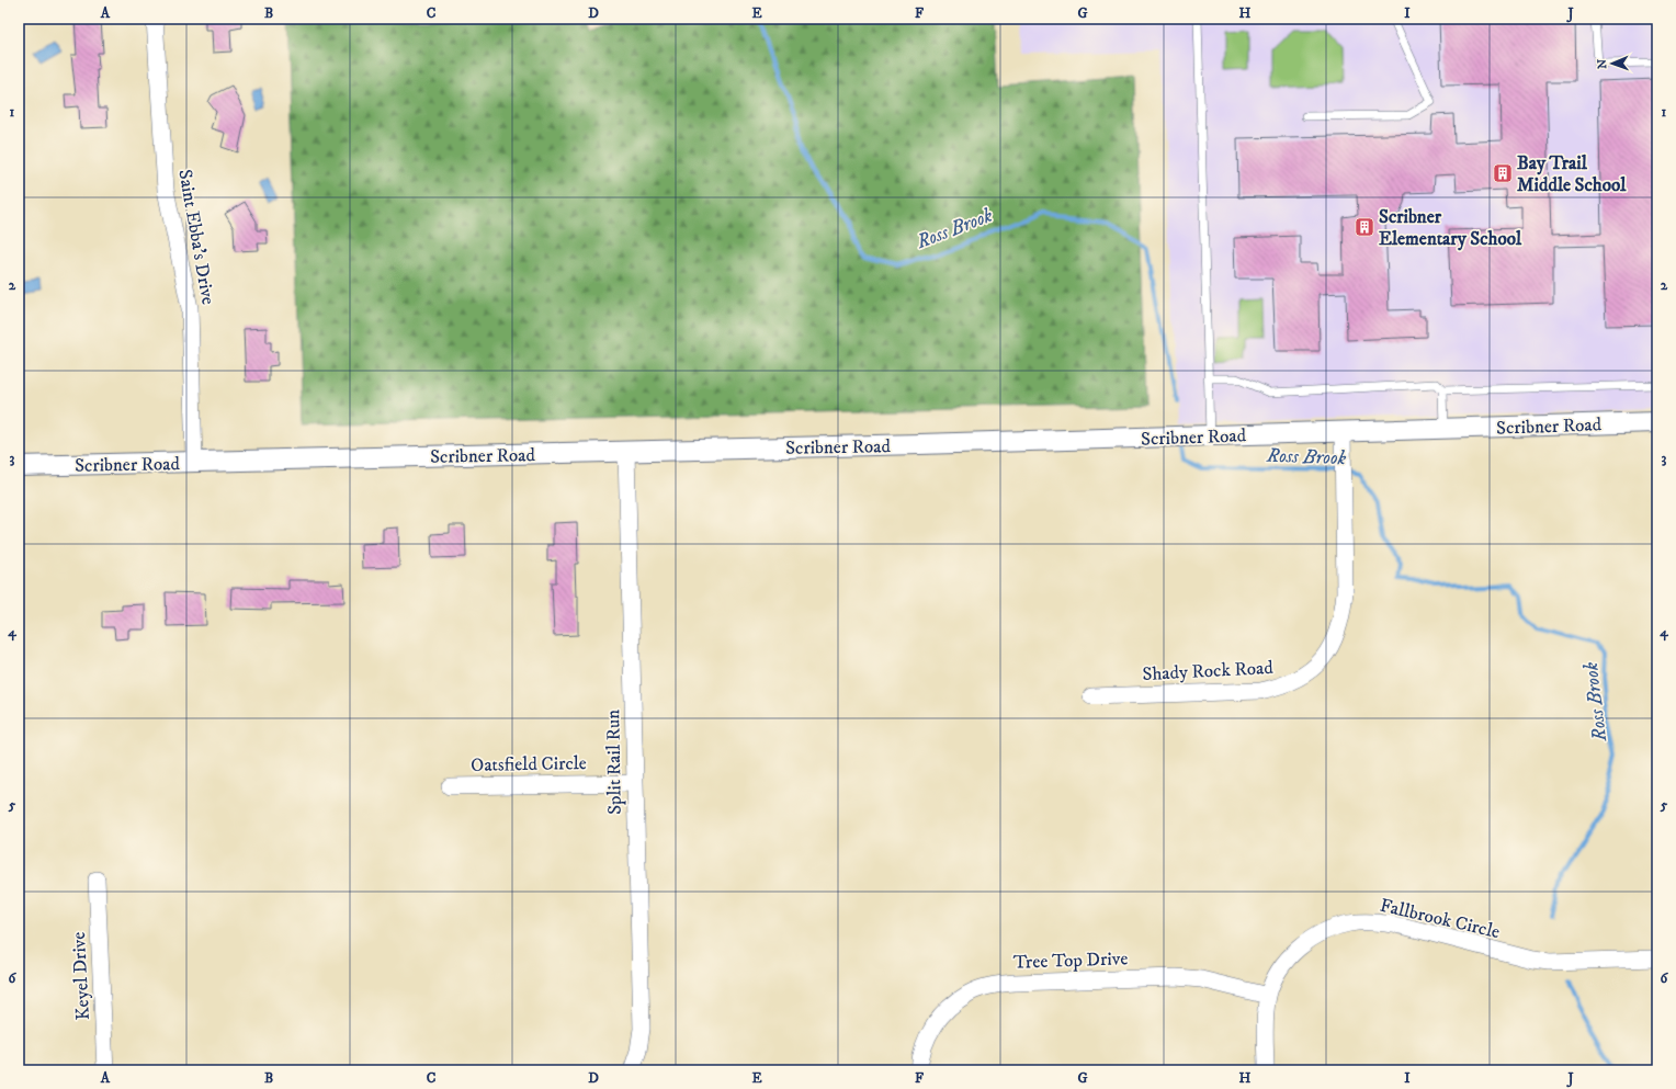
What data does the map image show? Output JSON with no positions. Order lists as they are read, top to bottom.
{
  "streets": {
    "street": [
      "Saint Ebba's Drive",
      "Scribner Road",
      "Shady Rock Road",
      "Split Rail Run",
      "Oatsfield Circle",
      "Fallbrook Circle",
      "Tree Top Drive",
      "Keyel Drive"
    ]
  },
  "crossings": [
    ["Saint Ebba's Drive", "Scribner Road"],
    ["Scribner Road", "Shady Rock Road"],
    ["Scribner Road", "Split Rail Run"],
    ["Split Rail Run", "Oatsfield Circle"],
    ["Fallbrook Circle", "Tree Top Drive"]
  ],
  "water": ["Ross Brook"],
  "places": {
    "building": ["Bay Trail Middle School", "Scribner Elementary School"]
  },
  "north": "left",
  "grid": {
    "columns": [
      "A",
      "B",
      "C",
      "D",
      "E",
      "F",
      "G",
      "H",
      "I",
      "J"
    ],
    "rows": [
      "1",
      "2",
      "3",
      "4",
      "5",
      "6"
    ]
  }
}
